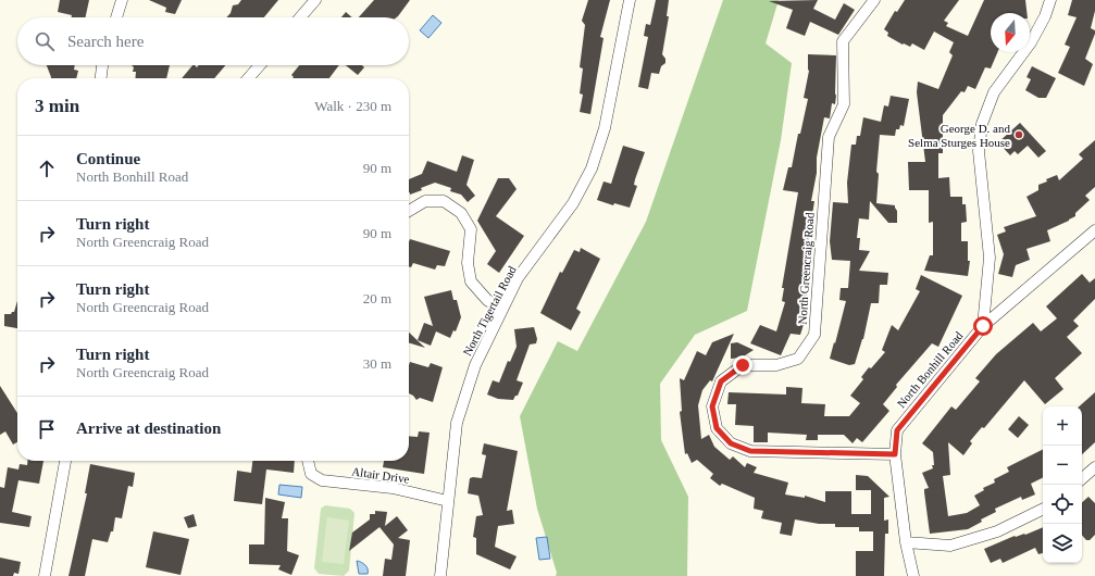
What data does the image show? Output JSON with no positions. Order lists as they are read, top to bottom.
{
  "streets": {
    "street": [
      "North Greencraig Road",
      "North Tigertail Road",
      "North Bonhill Road",
      "Altair Drive"
    ]
  },
  "crossings": [
    ["North Greencraig Road", "North Bonhill Road"],
    ["North Tigertail Road", "Altair Drive"]
  ],
  "places": ["George D. and Selma Sturges House"],
  "north": "bottom",
  "page": {
    "search": "Search here",
    "heading": ["3 min", "Walk · 230 m"],
    "list": [
      ["Continue", "North Bonhill Road", "90 m"],
      ["Turn right", "North Greencraig Road", "90 m"],
      ["Turn right", "North Greencraig Road", "20 m"],
      ["Turn right", "North Greencraig Road", "30 m"],
      "Arrive at destination"
    ],
    "map_buttons": ["+", "−"]
  }
}
